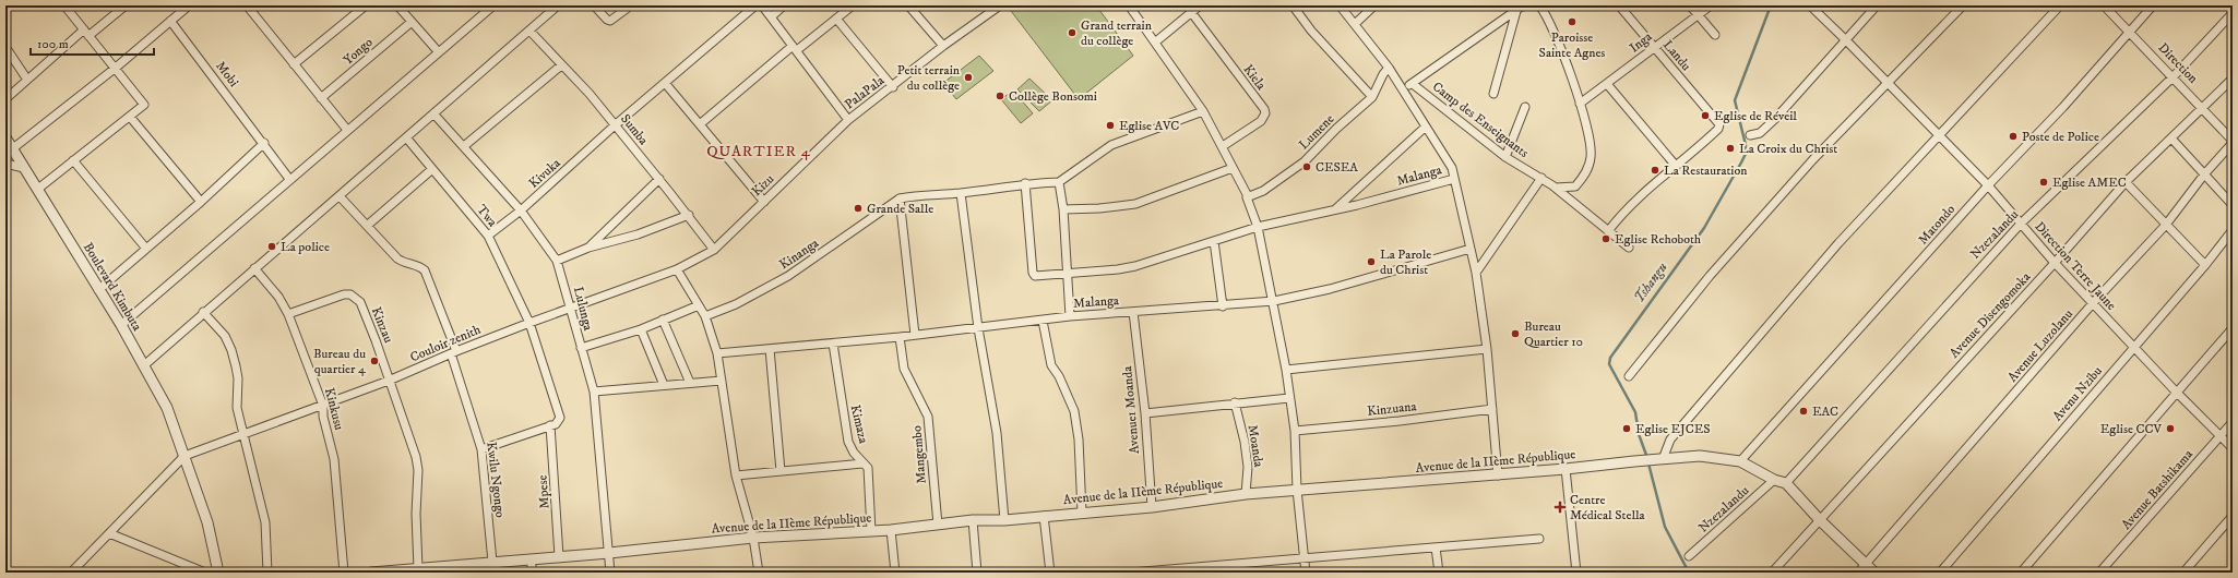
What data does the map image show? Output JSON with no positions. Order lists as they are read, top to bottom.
{
  "streets": {
    "street": [
      "Inga",
      "Yongo",
      "Landu",
      "Direction",
      "Mobi",
      "Kiela",
      "PalaPala",
      "Camp des Enseignants",
      "Sumba",
      "Lumene",
      "Kivuka",
      "Malanga",
      "Kizu",
      "Twa",
      "Matondo",
      "Nzezalandu",
      "Kinanga",
      "Direction Terre Jaune",
      "Boulevard Kimbuta",
      "Lulunga",
      "Avenue Disengomoka",
      "Kinzau",
      "Couloir zenith",
      "Avenue Luzolanu",
      "Avenu Nzibu",
      "Kinkusu",
      "Kinzuana",
      "Avenue1 Moanda",
      "Kimaza",
      "Moanda",
      "Mangembo",
      "Avenue de la IIème République",
      "Kwilu Ngongo",
      "Avenue Batshikama",
      "Mpese"
    ]
  },
  "crossings": [
    ["Inga", "Landu"],
    ["Direction", "Matondo"],
    ["Direction", "Nzezalandu"],
    ["Direction", "Avenue Disengomoka"],
    ["Direction", "Avenue Luzolanu"],
    ["PalaPala", "Kizu"],
    ["Sumba", "Kivuka"],
    ["Sumba", "Kizu"],
    ["Sumba", "Couloir zenith"],
    ["Kivuka", "Twa"],
    ["Kivuka", "Lulunga"],
    ["Malanga", "Kinanga"],
    ["Malanga", "Avenue1 Moanda"],
    ["Malanga", "Kimaza"],
    ["Malanga", "Mangembo"],
    ["Kizu", "Couloir zenith"],
    ["Twa", "Couloir zenith"],
    ["Twa", "Mpese"],
    ["Matondo", "Direction Terre Jaune"],
    ["Matondo", "Avenue de la IIème République"],
    ["Nzezalandu", "Direction Terre Jaune"],
    ["Nzezalandu", "Avenue de la IIème République"],
    ["Direction Terre Jaune", "Avenue Disengomoka"],
    ["Direction Terre Jaune", "Avenue Luzolanu"],
    ["Direction Terre Jaune", "Avenu Nzibu"],
    ["Direction Terre Jaune", "Avenue Batshikama"],
    ["Boulevard Kimbuta", "Couloir zenith"],
    ["Lulunga", "Couloir zenith"],
    ["Lulunga", "Avenue de la IIème République"],
    ["Kinzau", "Couloir zenith"],
    ["Kinzau", "Kinkusu"],
    ["Couloir zenith", "Kinkusu"],
    ["Couloir zenith", "Kwilu Ngongo"],
    ["Couloir zenith", "Mpese"],
    ["Avenue1 Moanda", "Avenue de la IIème République"],
    ["Kimaza", "Avenue de la IIème République"],
    ["Moanda", "Avenue de la IIème République"],
    ["Mangembo", "Avenue de la IIème République"],
    ["Avenue de la IIème République", "Kwilu Ngongo"],
    ["Avenue de la IIème République", "Mpese"]
  ],
  "districts": ["QUARTIER 4"],
  "water": ["Tshangu"],
  "places": {
    "other": [
      "Paroisse Sainte Agnes",
      "Grand terrain du collège",
      "Petit terrain du collège",
      "Collège Bonsomi",
      "Eglise de Réveil",
      "Eglise AVC",
      "Poste de Police",
      "La Croix du Christ",
      "CESEA",
      "La Restauration",
      "Eglise AMEC",
      "Grande Salle",
      "Eglise Rehoboth",
      "La police",
      "La Parole du Christ",
      "Bureau Quartier 10",
      "Bureau du quartier 4",
      "EAC",
      "Eglise EJCES",
      "Eglise CCV"
    ],
    "health": ["Centre Médical Stella"]
  },
  "scale_bar": "100 m"
}
